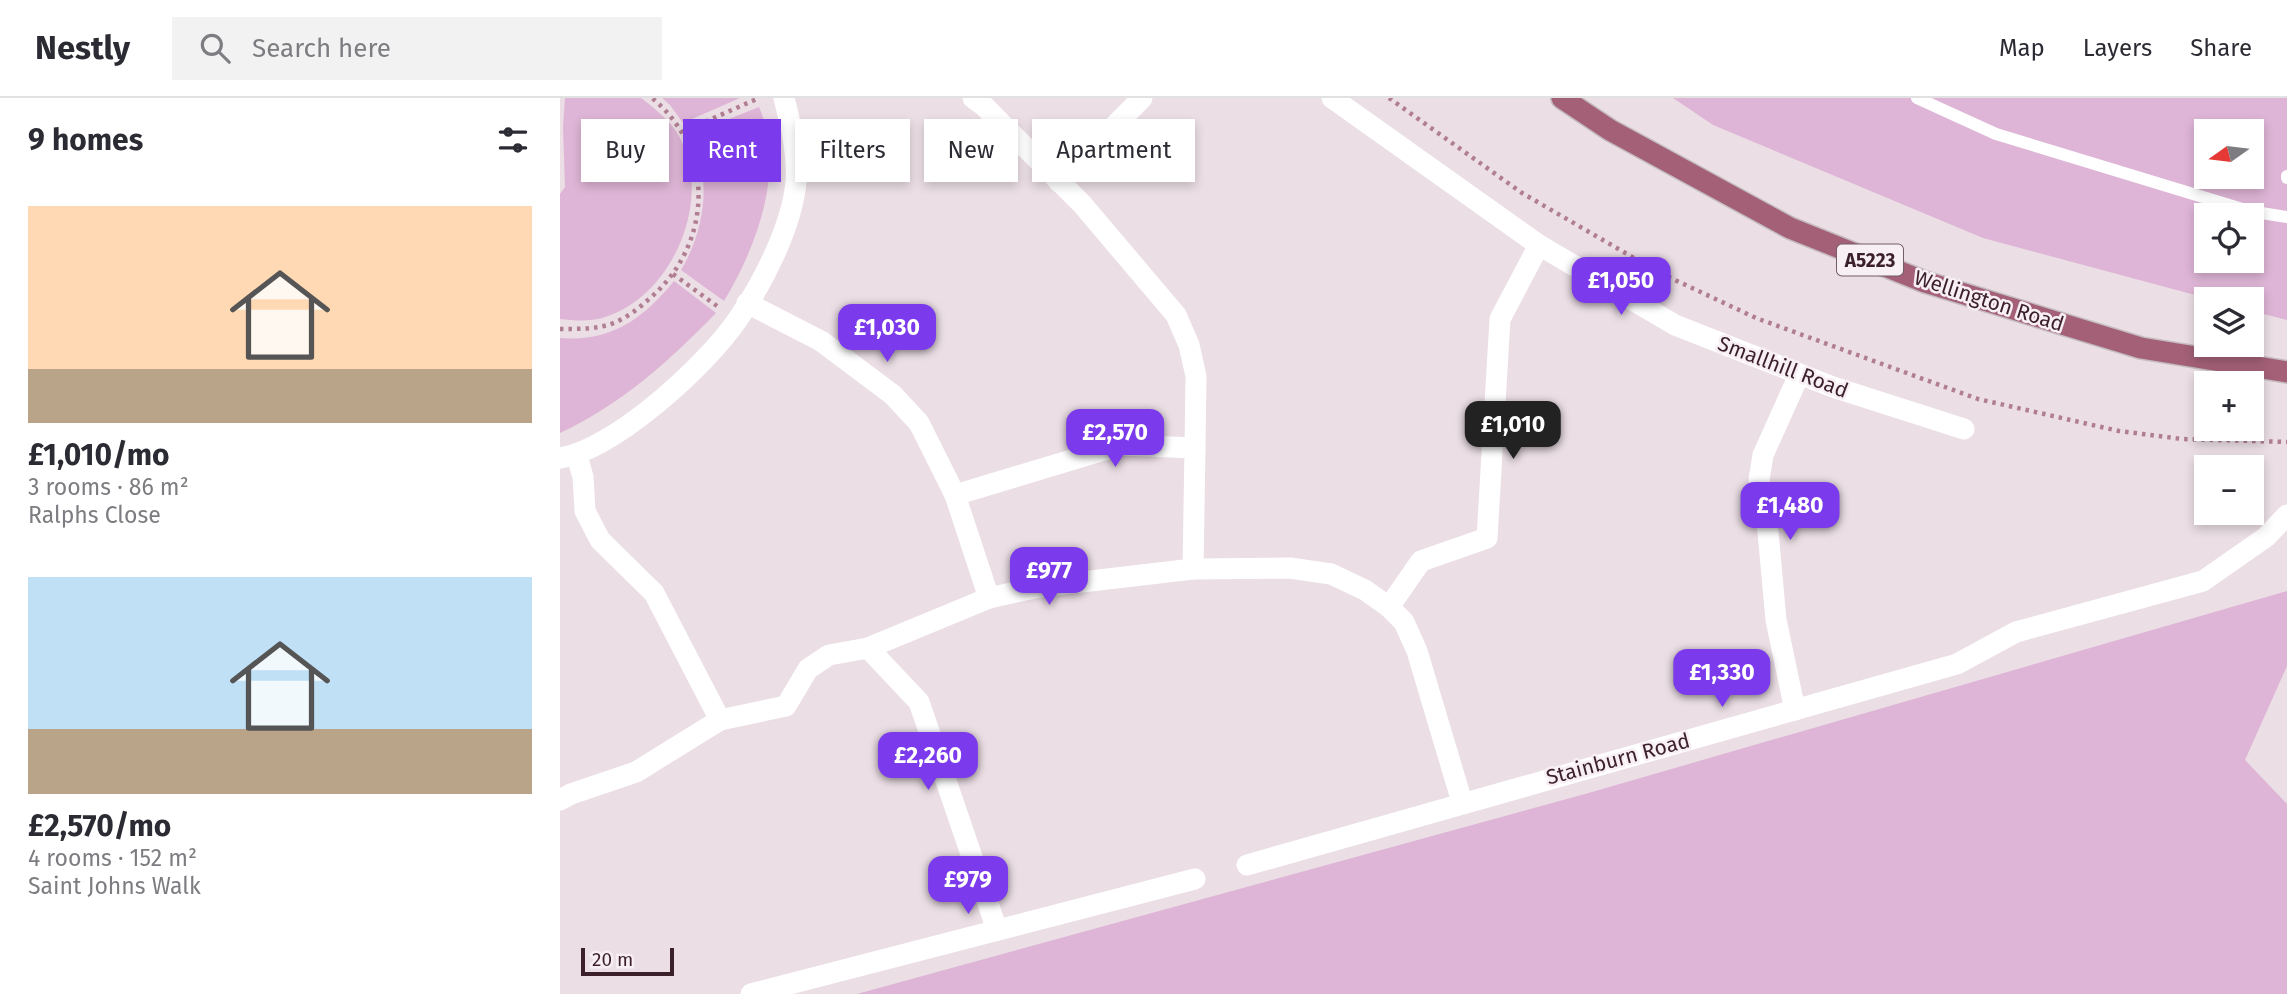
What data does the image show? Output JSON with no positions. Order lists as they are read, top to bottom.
{
  "streets": {
    "main road": ["A5223", "Wellington Road"],
    "street": ["Smallhill Road", "Stainburn Road"]
  },
  "scale_bar": "20 m",
  "north": "left",
  "page": {
    "header": "Nestly",
    "search": "Search here",
    "nav": ["Map", "Layers", "Share"],
    "heading": "9 homes",
    "map_buttons": ["+", "−"],
    "chip": [
      "Buy",
      "Rent",
      "Filters",
      "New",
      "Apartment"
    ],
    "list": [
      {
        "name": "£1,010/mo",
        "note": "3 rooms · 86 m² · Ralphs Close"
      },
      {
        "name": "£2,570/mo",
        "note": "4 rooms · 152 m² · Saint Johns Walk"
      }
    ],
    "price": [
      "£1,050",
      "£1,030",
      "£1,010",
      "£2,570",
      "£1,480",
      "£977",
      "£1,330",
      "£2,260",
      "£979"
    ],
    "scale": "20 m"
  }
}
